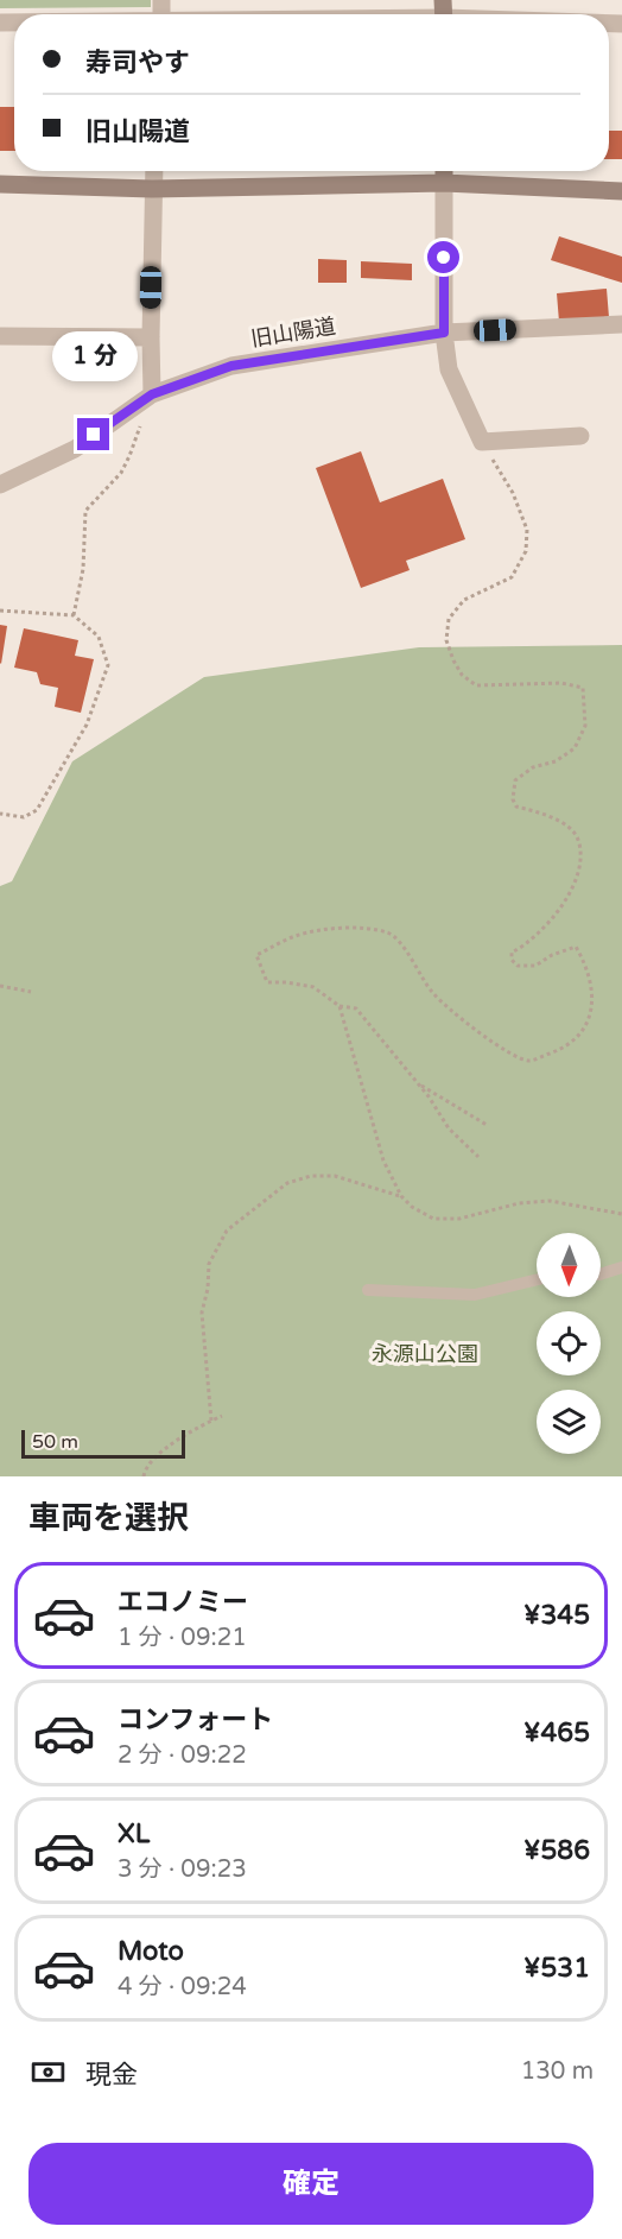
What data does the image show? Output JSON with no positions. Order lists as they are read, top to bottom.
{
  "streets": {
    "street": ["旧山陽道"]
  },
  "parks": ["永源山公園"],
  "scale_bar": "50 m",
  "north": "bottom",
  "page": {
    "banner": ["寿司やす", "旧山陽道"],
    "bubble": "1 分",
    "scale": "50 m",
    "heading": "車両を選択",
    "list": [
      {
        "name": "エコノミー",
        "note": "1 分 · 09:21",
        "value": "¥345"
      },
      {
        "name": "コンフォート",
        "note": "2 分 · 09:22",
        "value": "¥465"
      },
      {
        "name": "XL",
        "note": "3 分 · 09:23",
        "value": "¥586"
      },
      {
        "name": "Moto",
        "note": "4 分 · 09:24",
        "value": "¥531"
      }
    ],
    "pay": ["現金", "130 m"],
    "buttons": "確定"
  }
}
